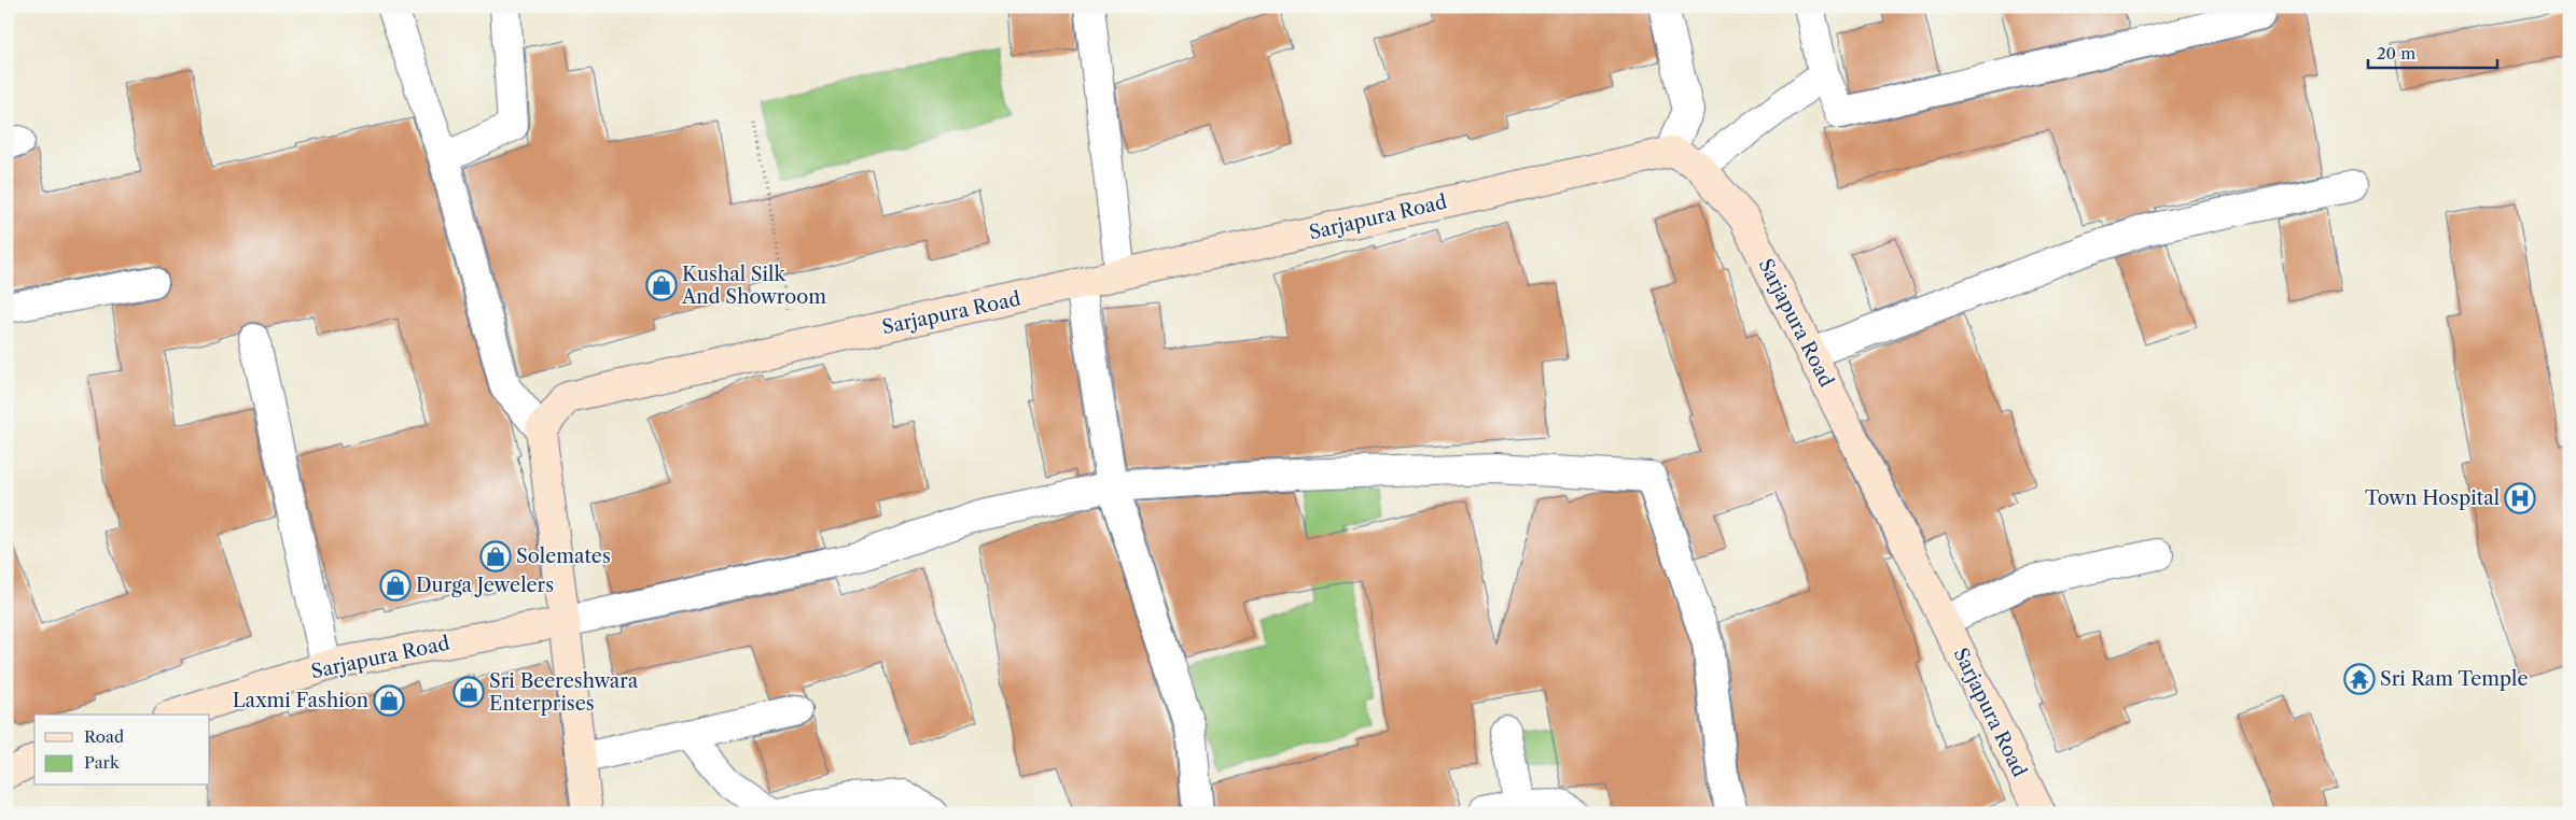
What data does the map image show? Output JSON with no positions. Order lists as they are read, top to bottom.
{
  "streets": {
    "main road": ["Sarjapura Road"]
  },
  "places": {
    "shop": [
      "Kushal Silk And Showroom",
      "Solemates",
      "Durga Jewelers",
      "Sri Beereshwara Enterprises",
      "Laxmi Fashion"
    ],
    "hospital": ["Town Hospital"],
    "temple": ["Sri Ram Temple"]
  },
  "legend": ["Road", "Park"],
  "scale_bar": "20 m"
}
